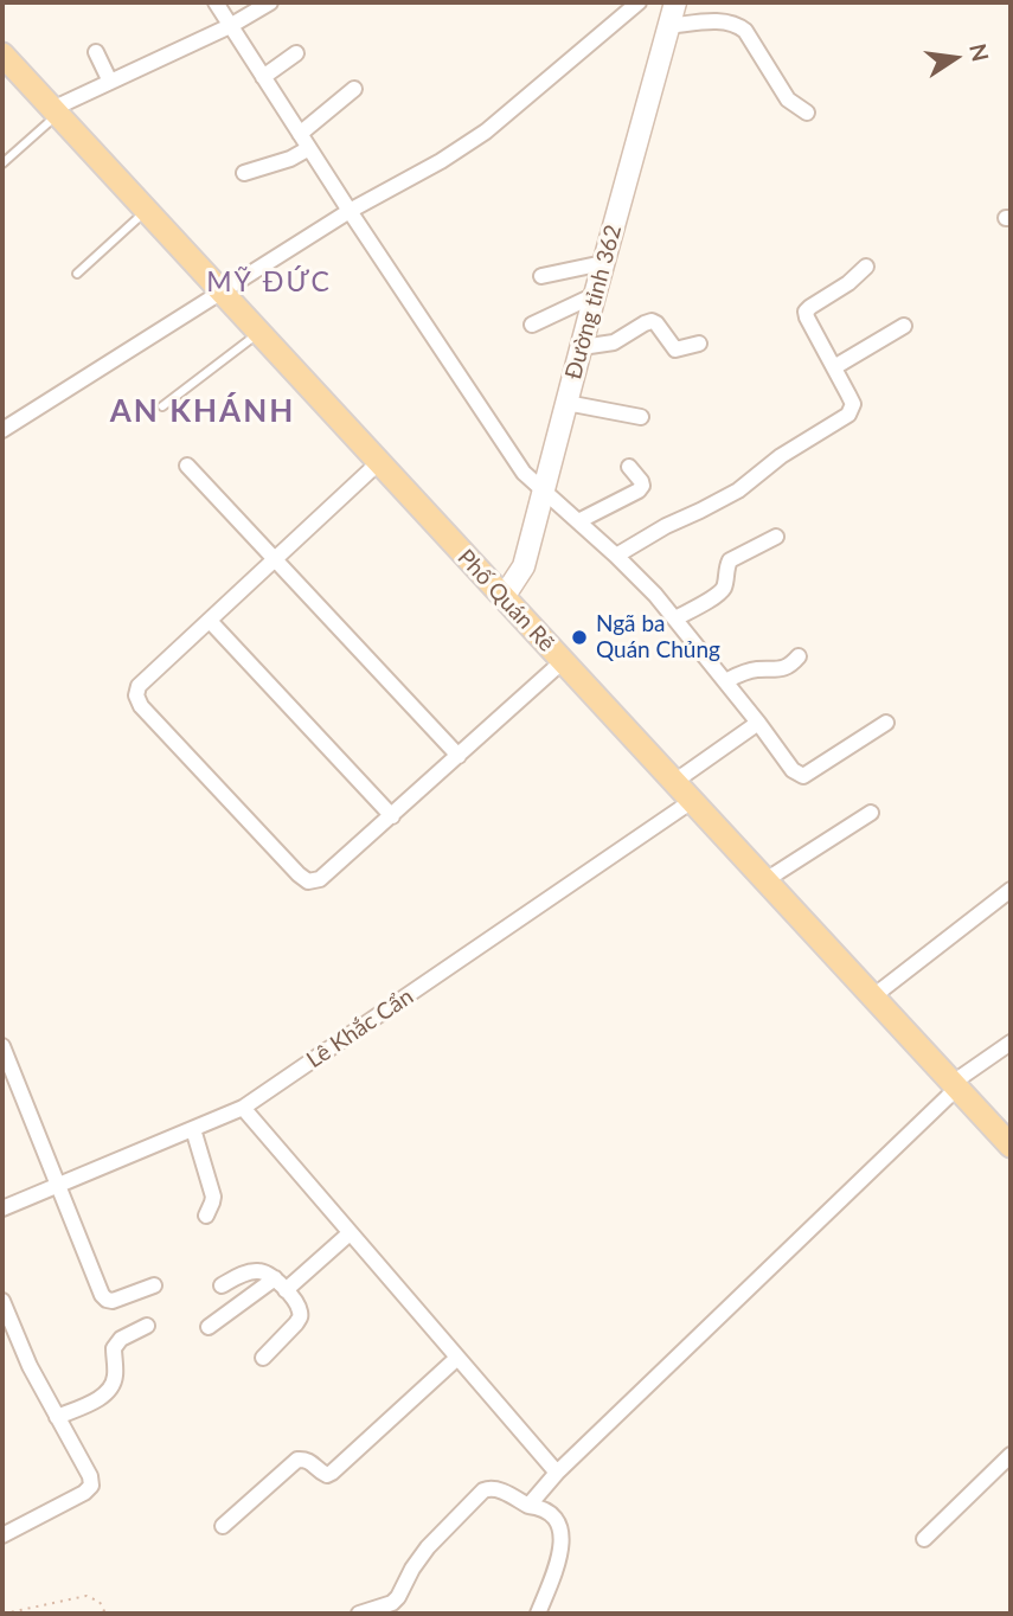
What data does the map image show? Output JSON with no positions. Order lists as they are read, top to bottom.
{
  "streets": {
    "main road": ["Đường tỉnh 362", "Phố Quán Rẽ"],
    "street": ["Lê Khắc Cẩn"]
  },
  "crossings": [
    ["Đường tỉnh 362", "Phố Quán Rẽ"],
    ["Phố Quán Rẽ", "Lê Khắc Cẩn"]
  ],
  "districts": ["MỸ ĐỨC", "AN KHÁNH"],
  "places": ["Ngã ba Quán Chủng"],
  "north": "right"
}
